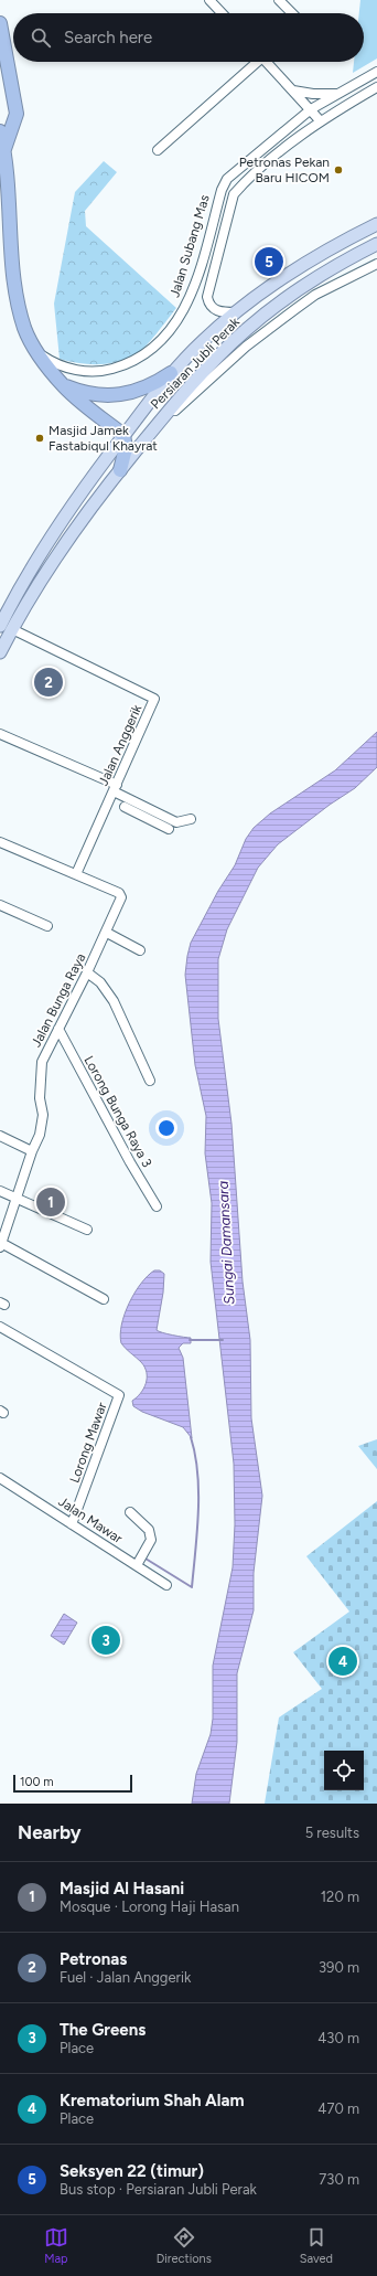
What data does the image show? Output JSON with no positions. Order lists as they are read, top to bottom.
{
  "streets": {
    "main road": ["Persiaran Jubli Perak"],
    "street": [
      "Jalan Subang Mas",
      "Jalan Anggerik",
      "Jalan Bunga Raya",
      "Lorong Bunga Raya 3",
      "Lorong Mawar",
      "Jalan Mawar"
    ]
  },
  "crossings": [
    ["Jalan Subang Mas", "Persiaran Jubli Perak"],
    ["Persiaran Jubli Perak", "Jalan Anggerik"],
    ["Jalan Anggerik", "Jalan Bunga Raya"],
    ["Jalan Bunga Raya", "Lorong Bunga Raya 3"],
    ["Lorong Mawar", "Jalan Mawar"]
  ],
  "water": ["Sungai Damansara"],
  "places": ["Petronas Pekan Baru HICOM", "Masjid Jamek Fastabiqul Khayrat"],
  "scale_bar": "100 m",
  "page": {
    "search": "Search here",
    "pins": [
      "5",
      "2",
      "1",
      "3",
      "4"
    ],
    "scale": "100 m",
    "heading": ["Nearby", "5 results"],
    "list": [
      {
        "mark": "1",
        "name": "Masjid Al Hasani",
        "note": "Mosque · Lorong Haji Hasan",
        "value": "120 m"
      },
      {
        "mark": "2",
        "name": "Petronas",
        "note": "Fuel · Jalan Anggerik",
        "value": "390 m"
      },
      {
        "mark": "3",
        "name": "The Greens",
        "note": "Place",
        "value": "430 m"
      },
      {
        "mark": "4",
        "name": "Krematorium Shah Alam",
        "note": "Place",
        "value": "470 m"
      },
      {
        "mark": "5",
        "name": "Seksyen 22 (timur)",
        "note": "Bus stop · Persiaran Jubli Perak",
        "value": "730 m"
      }
    ],
    "nav": ["Map", "Directions", "Saved"]
  }
}
